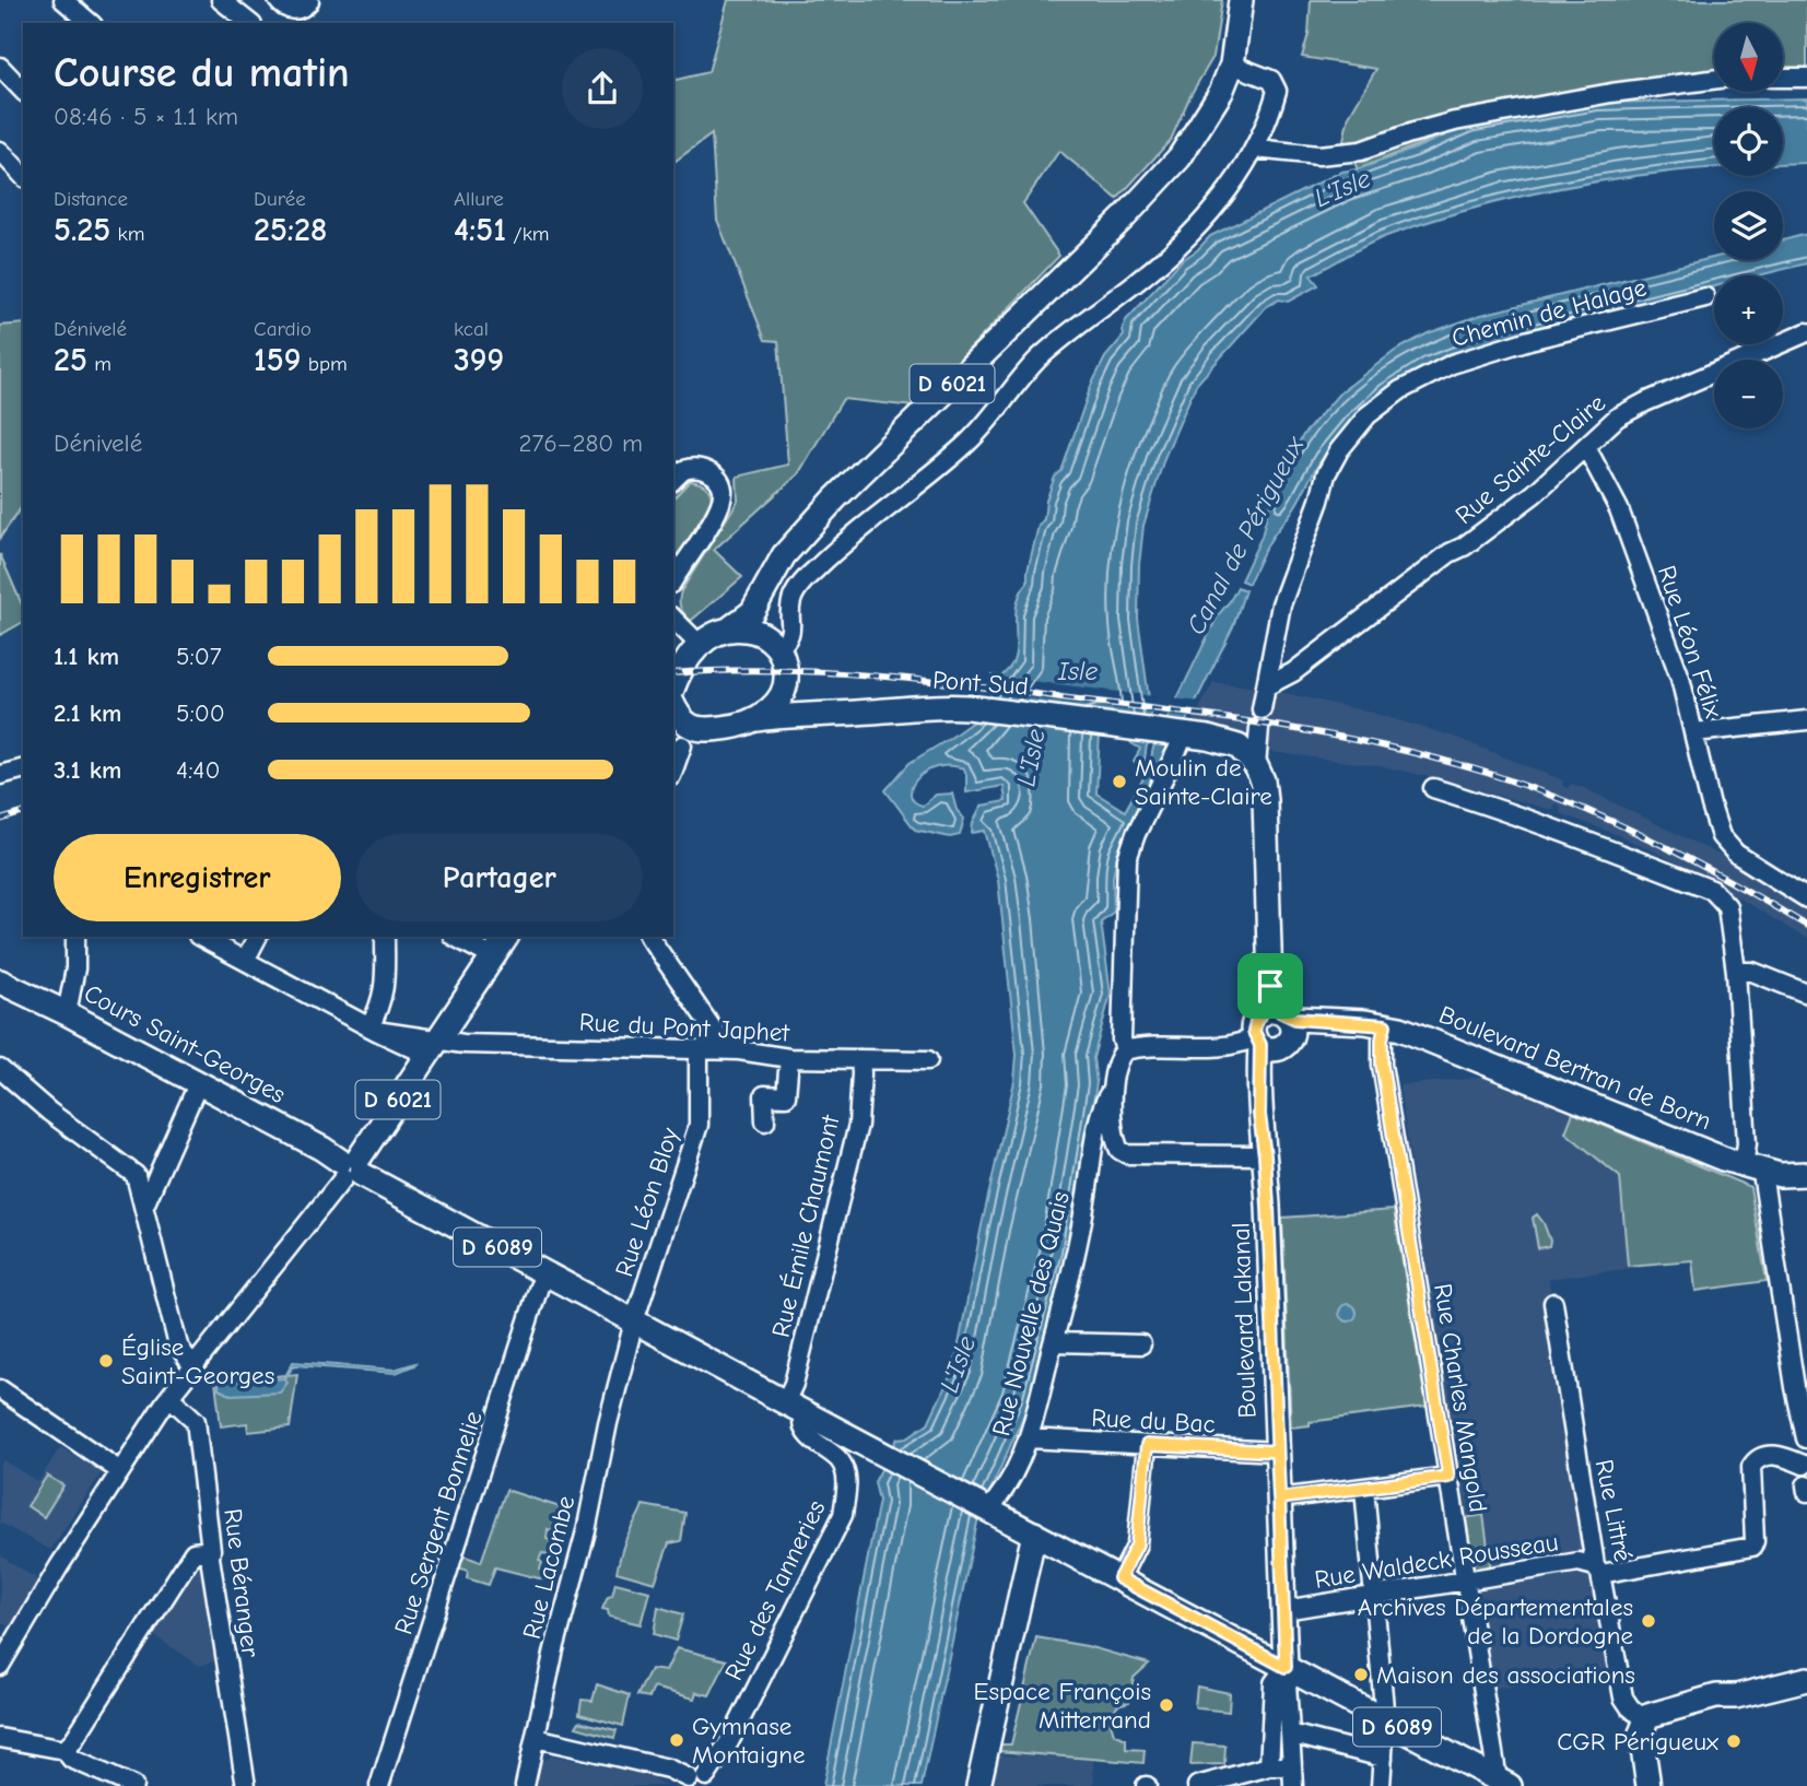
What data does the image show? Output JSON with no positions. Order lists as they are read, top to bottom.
{
  "streets": {
    "main road": [
      "D 6021",
      "Pont Sud",
      "Cours Saint-Georges",
      "Boulevard Bertran de Born",
      "D 6089",
      "Boulevard Lakanal"
    ],
    "street": [
      "Chemin de Halage",
      "Rue Sainte-Claire",
      "Rue Léon Félix",
      "Rue du Pont Japhet",
      "Rue Léon Bloy",
      "Rue Émile Chaumont",
      "Rue Nouvelle des Quais",
      "Rue Charles Mangold",
      "Rue du Bac",
      "Rue Littré",
      "Rue Sergent Bonnelie",
      "Rue Waldeck Rousseau",
      "Rue Lacombe",
      "Rue Béranger",
      "Rue des Tanneries"
    ]
  },
  "crossings": [
    ["Chemin de Halage", "Rue Sainte-Claire"],
    ["D 6021", "Rue du Pont Japhet"],
    ["D 6021", "Cours Saint-Georges"],
    ["D 6021", "D 6089"],
    ["Rue Sainte-Claire", "Rue Léon Félix"],
    ["Rue du Pont Japhet", "Rue Léon Bloy"],
    ["Rue du Pont Japhet", "Rue Émile Chaumont"],
    ["Cours Saint-Georges", "D 6089"],
    ["Boulevard Bertran de Born", "Boulevard Lakanal"],
    ["Boulevard Bertran de Born", "Rue Charles Mangold"],
    ["Rue Léon Bloy", "D 6089"],
    ["Rue Léon Bloy", "Rue Lacombe"],
    ["Rue Émile Chaumont", "D 6089"],
    ["D 6089", "Boulevard Lakanal"],
    ["D 6089", "Rue Charles Mangold"],
    ["D 6089", "Rue Sergent Bonnelie"],
    ["D 6089", "Rue Lacombe"],
    ["D 6089", "Rue des Tanneries"],
    ["Rue Nouvelle des Quais", "Rue du Bac"],
    ["Boulevard Lakanal", "Rue du Bac"],
    ["Boulevard Lakanal", "Rue Waldeck Rousseau"],
    ["Rue Charles Mangold", "Rue Waldeck Rousseau"],
    ["Rue Littré", "Rue Waldeck Rousseau"]
  ],
  "water": ["L'Isle", "Canal de Périgueux", "Isle"],
  "places": [
    "Moulin de Sainte-Claire",
    "Église Saint-Georges",
    "Archives Départementales de la Dordogne",
    "Maison des associations",
    "Espace François Mitterrand",
    "Gymnase Montaigne",
    "CGR Périgueux"
  ],
  "north": "bottom",
  "page": {
    "map_buttons": ["+", "−"],
    "heading": ["Course du matin", "08:46 · 5 × 1.1 km"],
    "stats": [
      ["Distance", "5.25 km"],
      ["Durée", "25:28"],
      ["Allure", "4:51 /km"],
      ["Dénivelé", "25 m"],
      ["Cardio", "159 bpm"],
      ["kcal", "399"]
    ],
    "chart": ["Dénivelé", "276–280 m"],
    "list": [
      {
        "name": "1.1 km",
        "note": "5:07"
      },
      {
        "name": "2.1 km",
        "note": "5:00"
      },
      {
        "name": "3.1 km",
        "note": "4:40"
      }
    ],
    "buttons": ["Enregistrer", "Partager"]
  }
}
